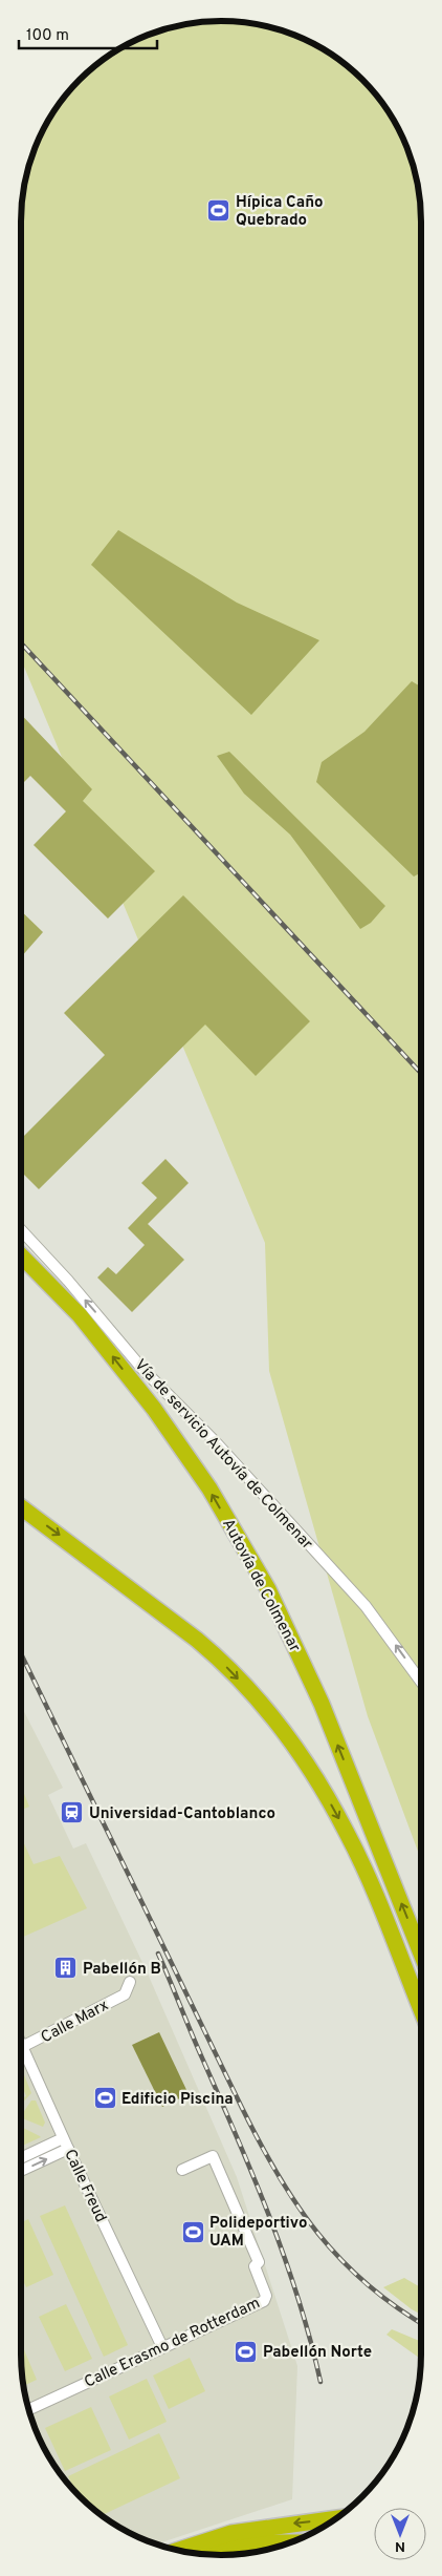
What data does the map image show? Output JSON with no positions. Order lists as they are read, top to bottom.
{
  "streets": {
    "highway": ["Autovía de Colmenar"],
    "street": [
      "Vía de servicio Autovía de Colmenar",
      "Calle Marx",
      "Calle Freud",
      "Calle Erasmo de Rotterdam"
    ]
  },
  "crossings": [
    ["Calle Marx", "Calle Freud"],
    ["Calle Freud", "Calle Erasmo de Rotterdam"]
  ],
  "one_way": ["Vía de servicio Autovía de Colmenar"],
  "places": {
    "sports": [
      "Hípica Caño Quebrado",
      "Edificio Piscina",
      "Polideportivo UAM",
      "Pabellón Norte"
    ],
    "station": ["Universidad-Cantoblanco"],
    "building": ["Pabellón B"]
  },
  "scale_bar": "100 m",
  "north": "bottom"
}
